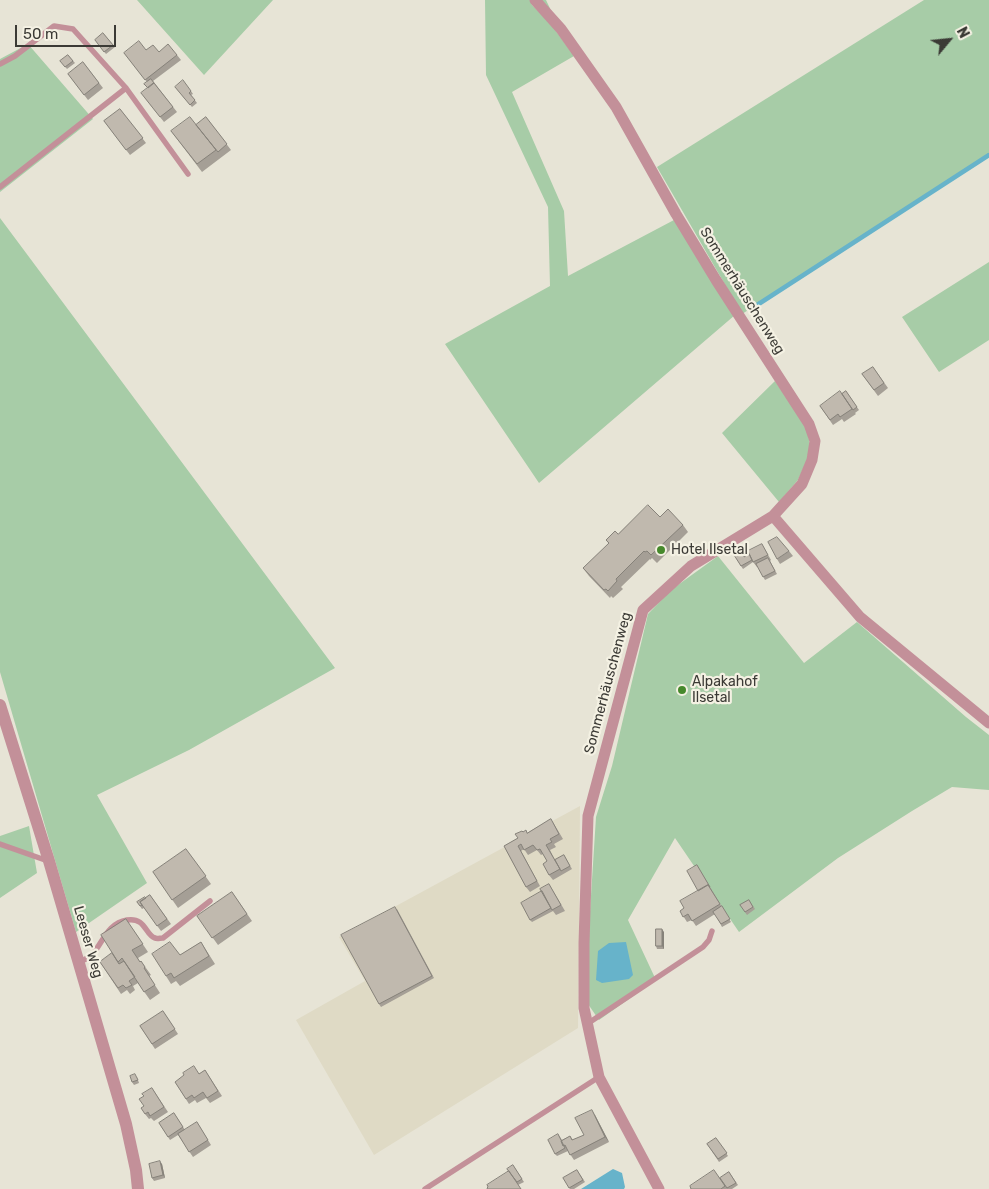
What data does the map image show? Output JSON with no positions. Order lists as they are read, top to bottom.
{
  "streets": {
    "street": ["Sommerhäuschenweg", "Leeser Weg"]
  },
  "places": ["Hotel Ilsetal", "Alpakahof Ilsetal"],
  "scale_bar": "50 m",
  "north": "top right"
}
